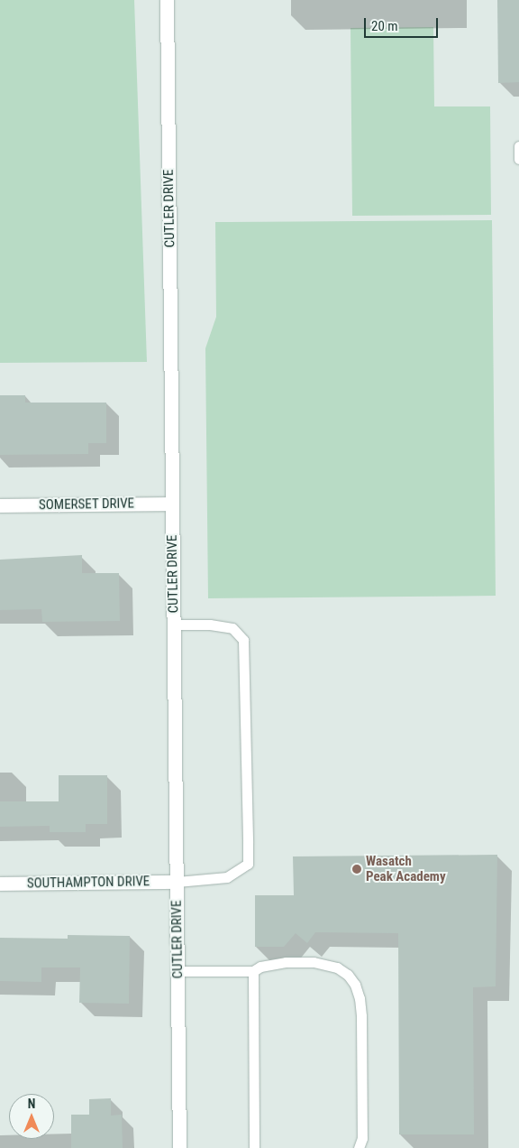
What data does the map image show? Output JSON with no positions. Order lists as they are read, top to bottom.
{
  "streets": {
    "street": ["CUTLER DRIVE", "SOMERSET DRIVE", "SOUTHAMPTON DRIVE"]
  },
  "crossings": [
    ["CUTLER DRIVE", "SOMERSET DRIVE"],
    ["CUTLER DRIVE", "SOUTHAMPTON DRIVE"]
  ],
  "places": ["Wasatch Peak Academy"],
  "scale_bar": "20 m",
  "north": "top"
}
